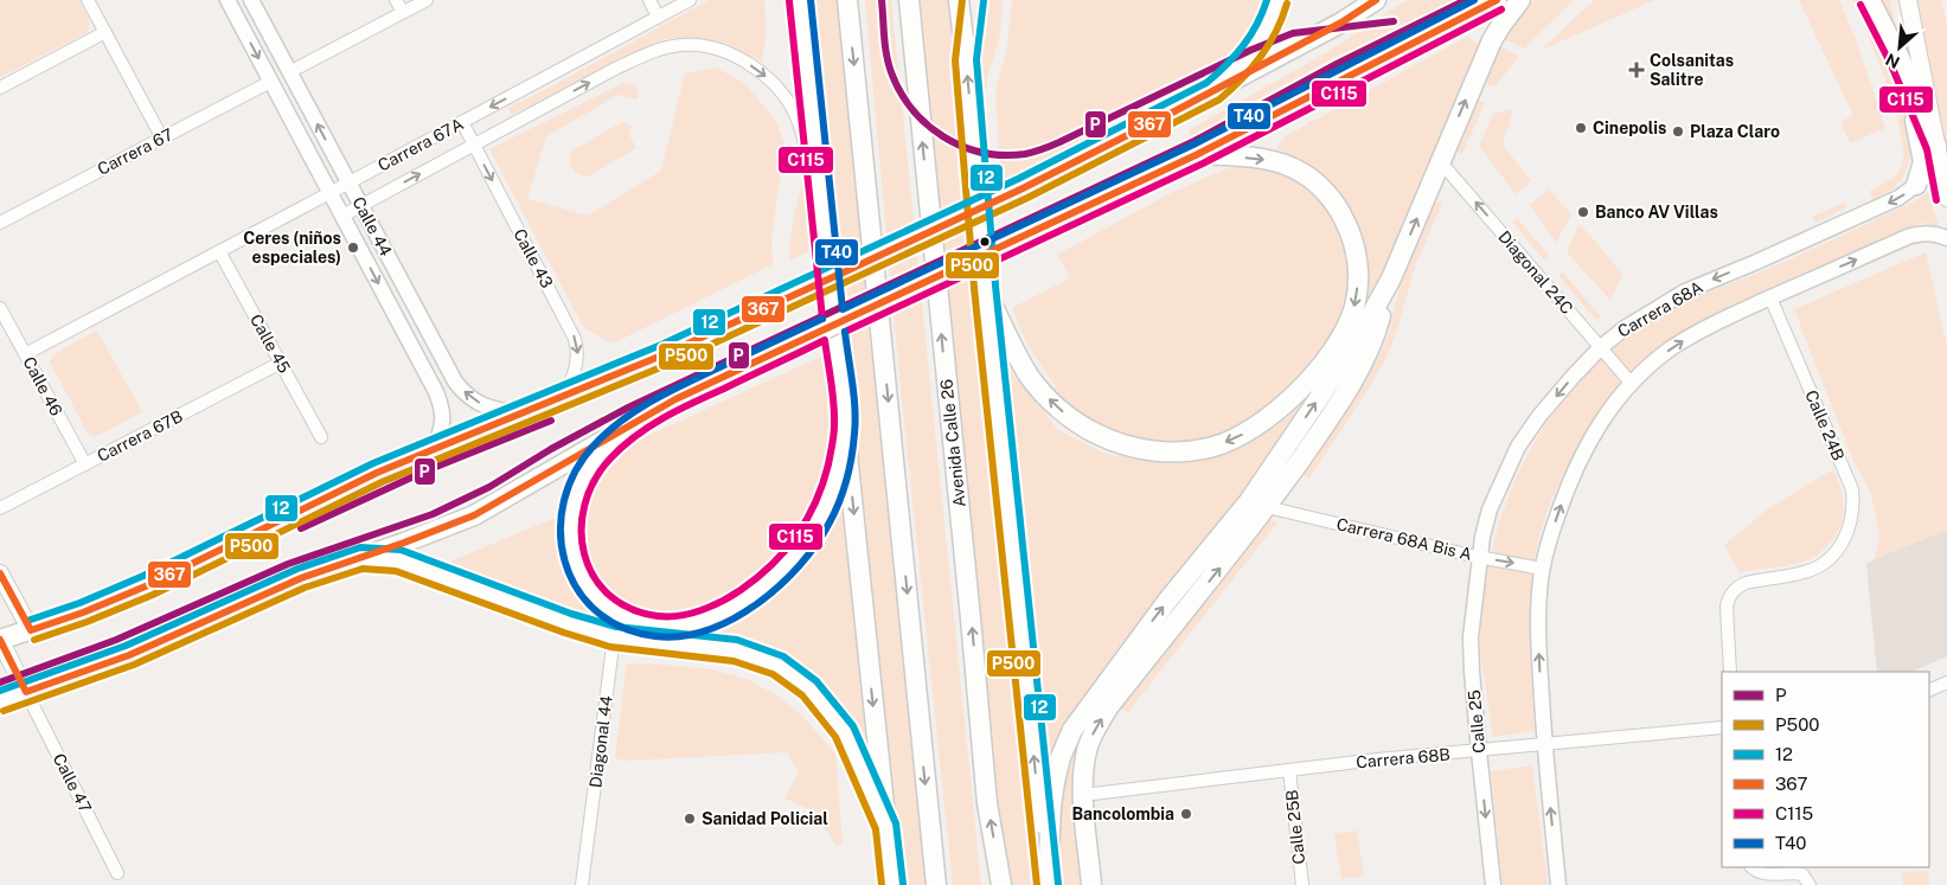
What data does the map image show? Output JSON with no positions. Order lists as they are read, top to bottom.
{
  "streets": {
    "main road": ["Avenida Calle 26"],
    "street": [
      "Carrera 67A",
      "Carrera 67",
      "Calle 44",
      "Calle 43",
      "Diagonal 24C",
      "Carrera 68A",
      "Calle 45",
      "Calle 46",
      "Calle 24B",
      "Carrera 67B",
      "Carrera 68A Bis A",
      "Calle 25",
      "Diagonal 44",
      "Carrera 68B",
      "Calle 47",
      "Calle 25B"
    ]
  },
  "crossings": [
    ["Carrera 67A", "Calle 44"],
    ["Carrera 67A", "Calle 43"],
    ["Carrera 67A", "Calle 45"],
    ["Carrera 67A", "Calle 46"],
    ["Carrera 67", "Calle 44"],
    ["Diagonal 24C", "Carrera 68A"],
    ["Carrera 68A", "Carrera 68A Bis A"],
    ["Carrera 68A", "Calle 25"],
    ["Calle 45", "Carrera 67B"],
    ["Calle 46", "Carrera 67B"],
    ["Carrera 68A Bis A", "Calle 25"],
    ["Calle 25", "Carrera 68B"],
    ["Carrera 68B", "Calle 25B"]
  ],
  "one_way": ["Calle 43", "Diagonal 24C"],
  "places": {
    "health": ["Colsanitas Salitre"],
    "other": [
      "Cinepolis",
      "Plaza Claro",
      "Banco AV Villas",
      "Ceres (niños especiales)",
      "Bancolombia",
      "Sanidad Policial"
    ]
  },
  "lines": [
    "transit line P",
    "transit line P500",
    "transit line 12",
    "transit line 367",
    "transit line T40",
    "transit line C115"
  ],
  "legend": [
    "P",
    "P500",
    "12",
    "367",
    "C115",
    "T40"
  ],
  "north": "bottom left"
}
